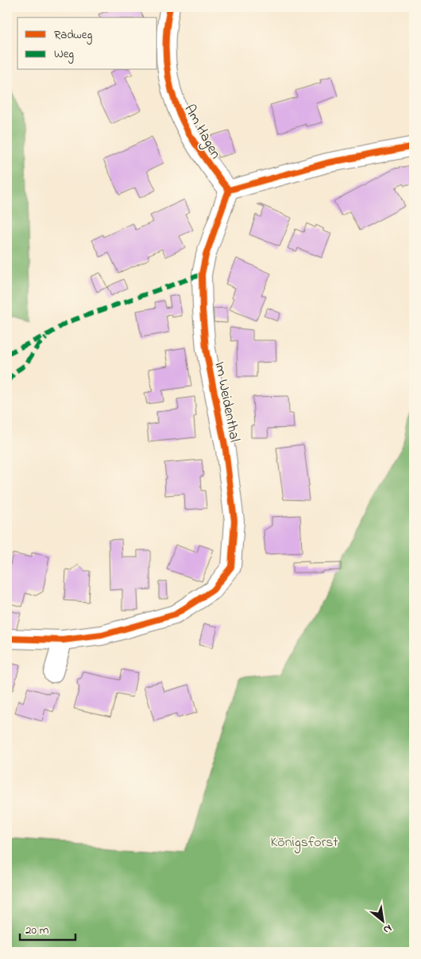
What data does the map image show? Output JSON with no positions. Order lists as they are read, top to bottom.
{
  "streets": {
    "street": ["Am Hagen", "Im Weidenthal"]
  },
  "crossings": [
    ["Am Hagen", "Im Weidenthal"]
  ],
  "parks": ["Königsforst"],
  "legend": ["Radweg", "Weg"],
  "scale_bar": "20 m",
  "north": "bottom right"
}
